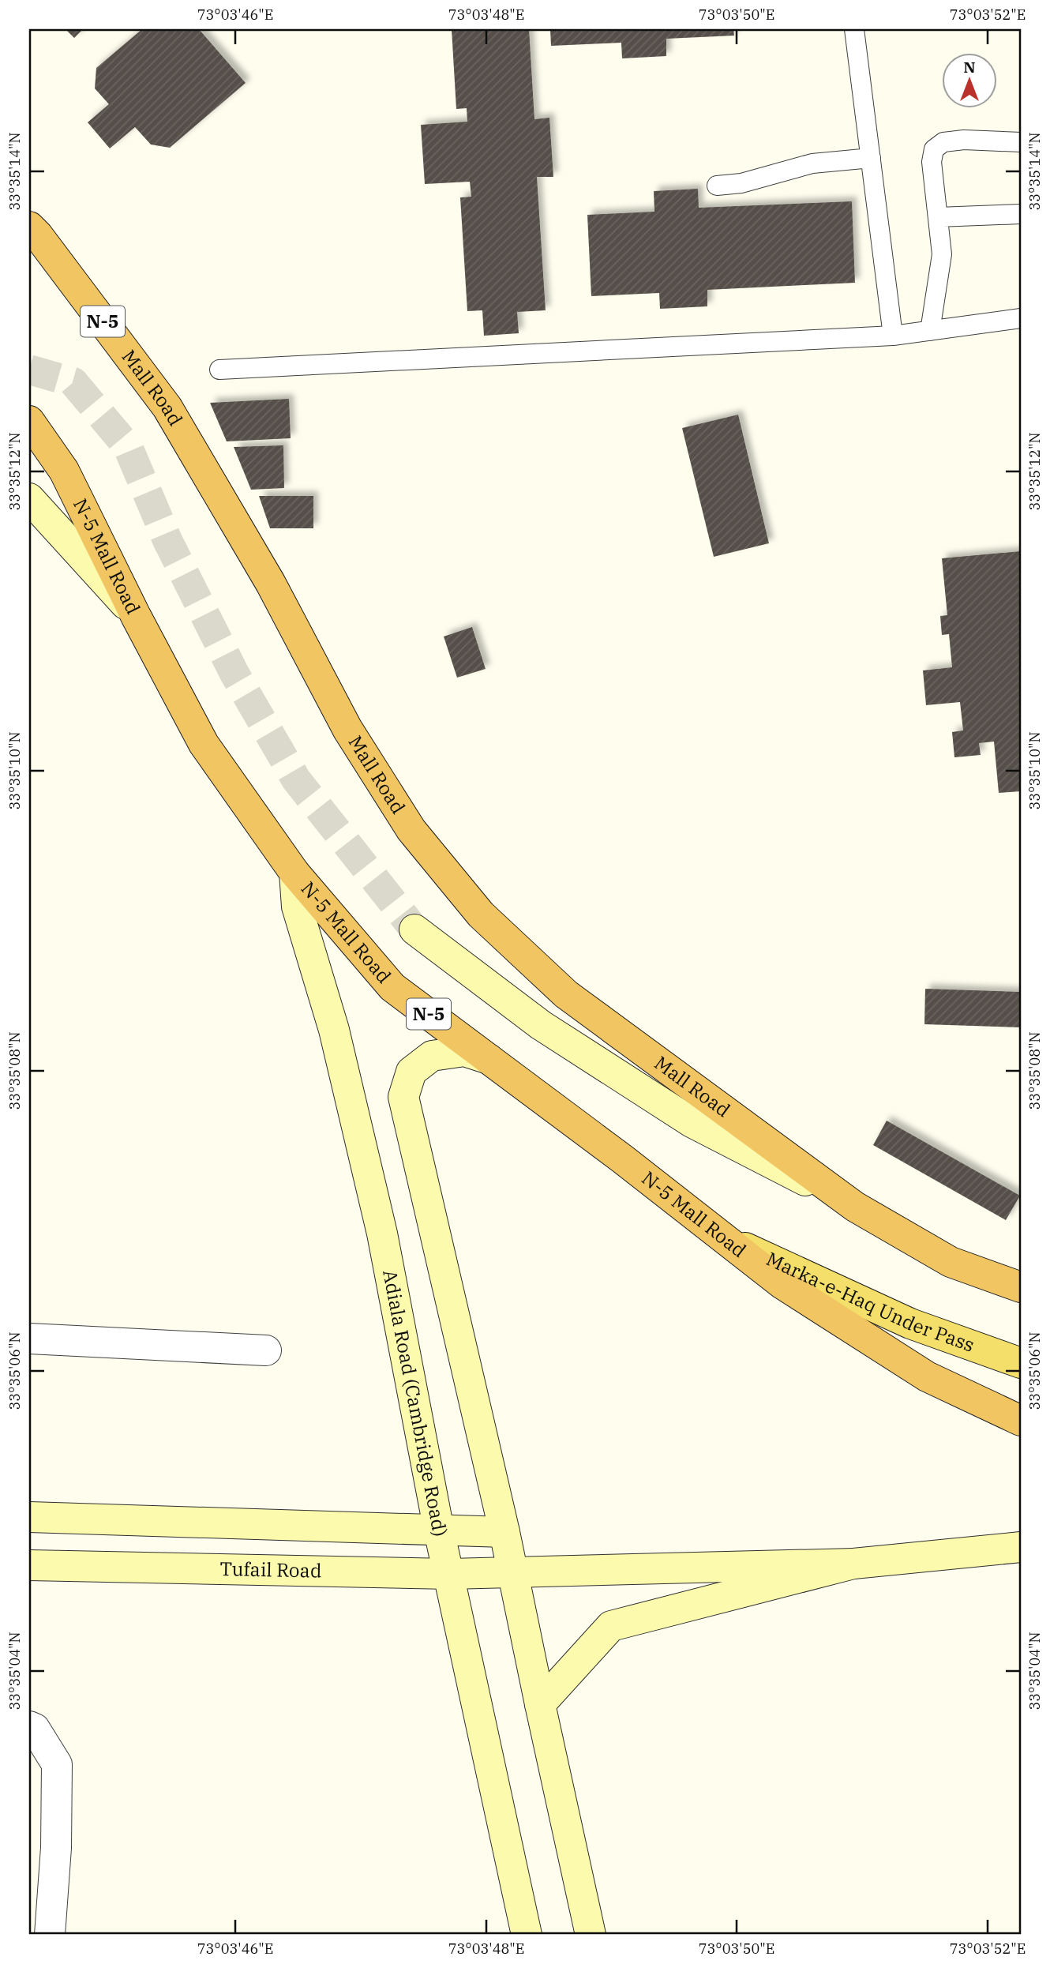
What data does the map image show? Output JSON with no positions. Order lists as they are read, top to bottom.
{
  "streets": {
    "highway": ["N-5", "Mall Road", "N-5 Mall Road"],
    "main road": ["Marka-e-Haq Under Pass", "Adiala Road (Cambridge Road)", "Tufail Road"]
  },
  "crossings": [
    ["N-5 Mall Road", "Marka-e-Haq Under Pass"],
    ["N-5 Mall Road", "Adiala Road (Cambridge Road)"],
    ["Adiala Road (Cambridge Road)", "Tufail Road"]
  ],
  "north": "top",
  "coordinates": [
    "73°03'46\"E",
    "73°03'48\"E",
    "73°03'50\"E",
    "73°03'52\"E",
    "33°35'14\"N",
    "33°35'12\"N",
    "33°35'10\"N",
    "33°35'08\"N",
    "33°35'06\"N",
    "33°35'04\"N"
  ]
}
